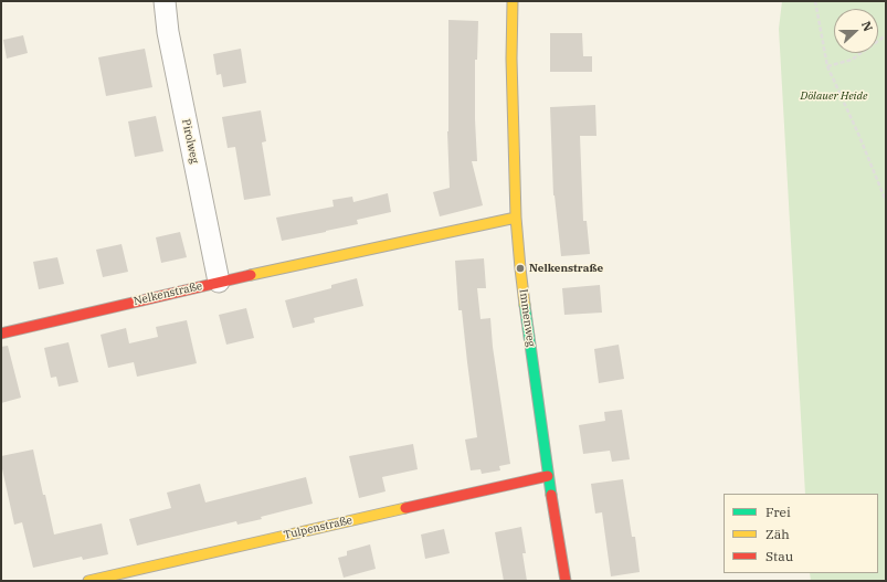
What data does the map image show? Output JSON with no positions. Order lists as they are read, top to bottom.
{
  "streets": {
    "street": [
      "Pirolweg",
      "Nelkenstraße",
      "Immenweg",
      "Tulpenstraße"
    ]
  },
  "crossings": [
    ["Pirolweg", "Nelkenstraße"],
    ["Nelkenstraße", "Immenweg"],
    ["Immenweg", "Tulpenstraße"]
  ],
  "parks": ["Dölauer Heide"],
  "places": ["Nelkenstraße"],
  "legend": ["Frei", "Zäh", "Stau"],
  "north": "right"
}
